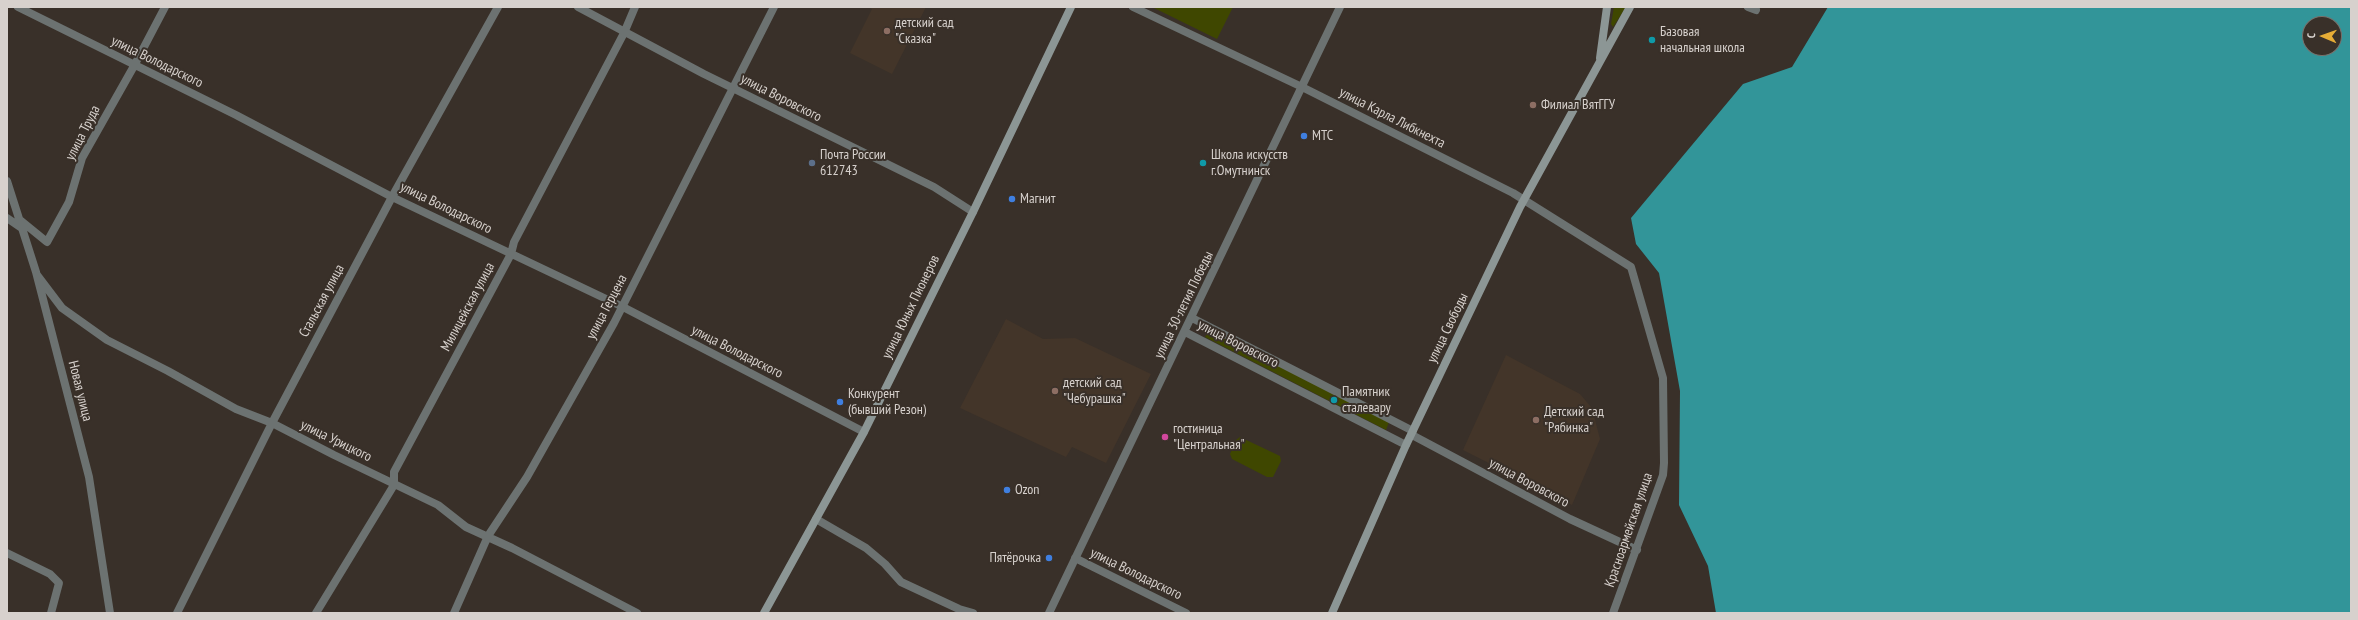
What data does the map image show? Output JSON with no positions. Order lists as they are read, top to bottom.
{
  "streets": {
    "street": [
      "улица Володарского",
      "улица Воровского",
      "улица Карла Либкнехта",
      "улица Труда",
      "Стальская улица",
      "улица 30-летия Победы",
      "Милицейская улица",
      "улица Герцена",
      "улица Юных Пионеров",
      "улица Свободы",
      "Новая улица",
      "улица Урицкого",
      "Красноармейская улица"
    ]
  },
  "crossings": [
    ["улица Володарского", "улица Труда"],
    ["улица Володарского", "Стальская улица"],
    ["улица Володарского", "улица 30-летия Победы"],
    ["улица Володарского", "Милицейская улица"],
    ["улица Володарского", "улица Герцена"],
    ["улица Володарского", "улица Юных Пионеров"],
    ["улица Воровского", "улица 30-летия Победы"],
    ["улица Воровского", "Милицейская улица"],
    ["улица Воровского", "улица Герцена"],
    ["улица Воровского", "улица Юных Пионеров"],
    ["улица Воровского", "улица Свободы"],
    ["улица Воровского", "Красноармейская улица"],
    ["улица Карла Либкнехта", "улица 30-летия Победы"],
    ["улица Карла Либкнехта", "улица Свободы"],
    ["улица Карла Либкнехта", "Красноармейская улица"],
    ["улица Труда", "Новая улица"],
    ["Стальская улица", "улица Урицкого"],
    ["Милицейская улица", "улица Урицкого"],
    ["улица Герцена", "улица Урицкого"],
    ["Новая улица", "улица Урицкого"]
  ],
  "places": [
    "детский сад \"Сказка\"",
    "Базовая начальная школа",
    "Филиал ВятГГУ",
    "МТС",
    "Почта России 612743",
    "Школа искусств г.Омутнинск",
    "Магнит",
    "детский сад \"Чебурашка\"",
    "Памятник сталевару",
    "Конкурент (бывший Резон)",
    "Детский сад \"Рябинка\"",
    "гостиница \"Центральная\"",
    "Ozon",
    "Пятёрочка"
  ],
  "north": "left"
}
